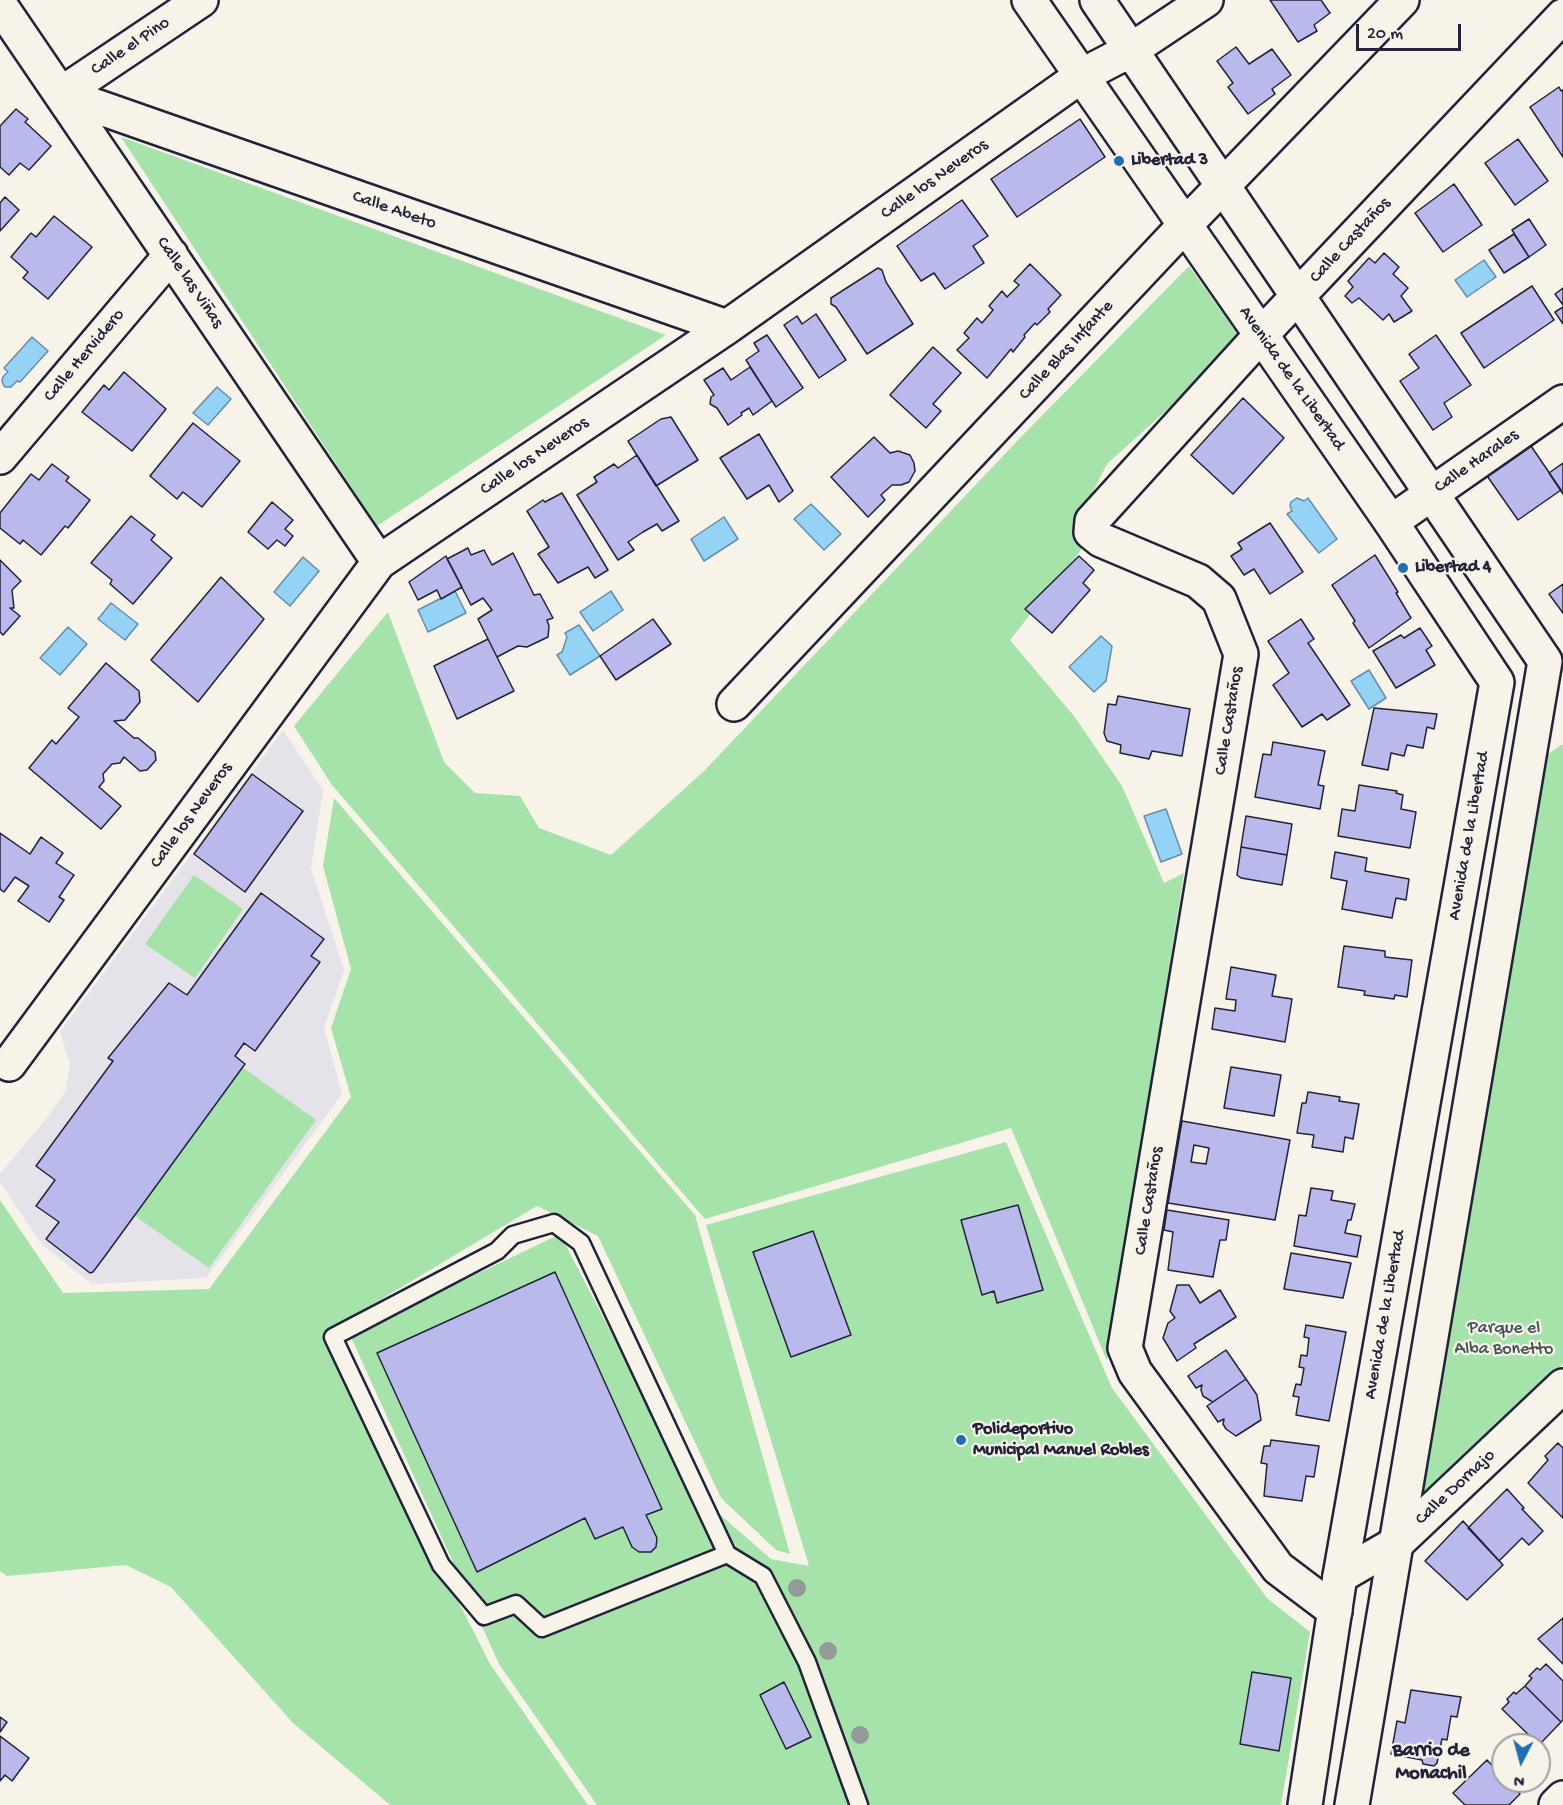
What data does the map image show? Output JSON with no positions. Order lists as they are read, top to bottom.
{
  "streets": {
    "street": [
      "Calle el Pino",
      "Calle los Neveros",
      "Calle Abeto",
      "Calle Castaños",
      "Calle las Viñas",
      "Calle Blas Infante",
      "Calle Hervidero",
      "Avenida de la Libertad",
      "Calle Harales",
      "Calle Dornajo"
    ]
  },
  "crossings": [
    ["Calle el Pino", "Calle Abeto"],
    ["Calle el Pino", "Calle las Viñas"],
    ["Calle los Neveros", "Calle Abeto"],
    ["Calle los Neveros", "Calle las Viñas"],
    ["Calle los Neveros", "Avenida de la Libertad"],
    ["Calle Abeto", "Calle las Viñas"],
    ["Calle Castaños", "Avenida de la Libertad"],
    ["Calle las Viñas", "Calle Hervidero"],
    ["Calle Blas Infante", "Avenida de la Libertad"],
    ["Avenida de la Libertad", "Calle Harales"],
    ["Avenida de la Libertad", "Calle Dornajo"]
  ],
  "districts": ["Barrio de Monachil"],
  "parks": ["Parque el Alba Bonetto"],
  "places": ["Libertad 3", "Libertad 4", "Polideportivo Municipal Manuel Robles"],
  "scale_bar": "20 m",
  "north": "bottom"
}
